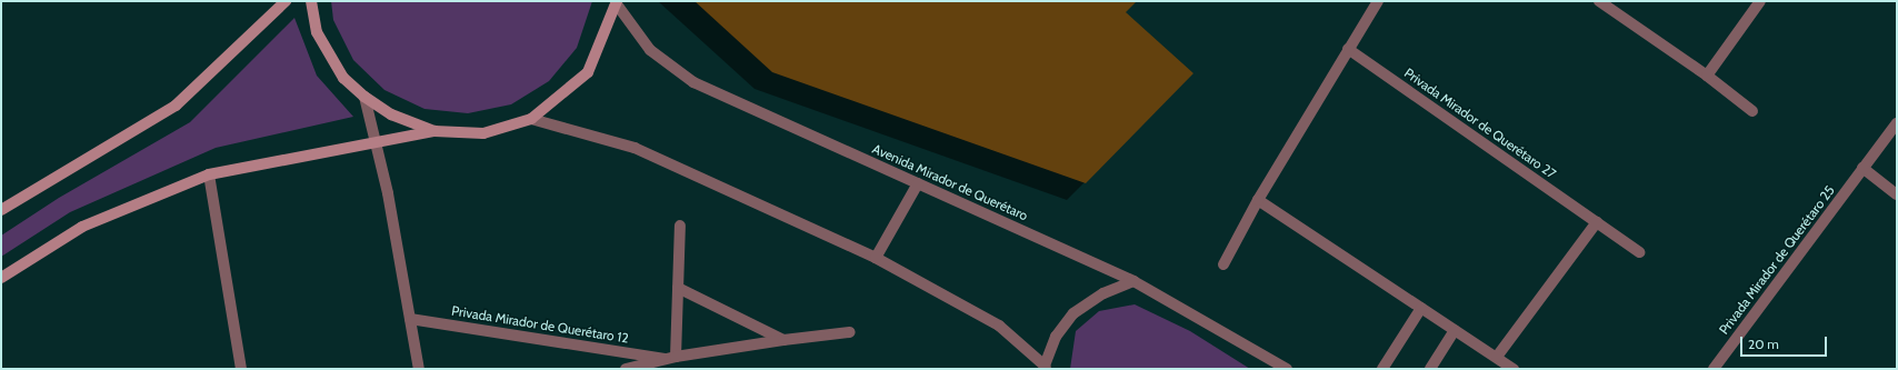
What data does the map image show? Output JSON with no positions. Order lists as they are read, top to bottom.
{
  "streets": {
    "street": [
      "Privada Mirador de Querétaro 27",
      "Avenida Mirador de Querétaro",
      "Privada Mirador de Querétaro 25",
      "Privada Mirador de Querétaro 12"
    ]
  },
  "scale_bar": "20 m"
}
